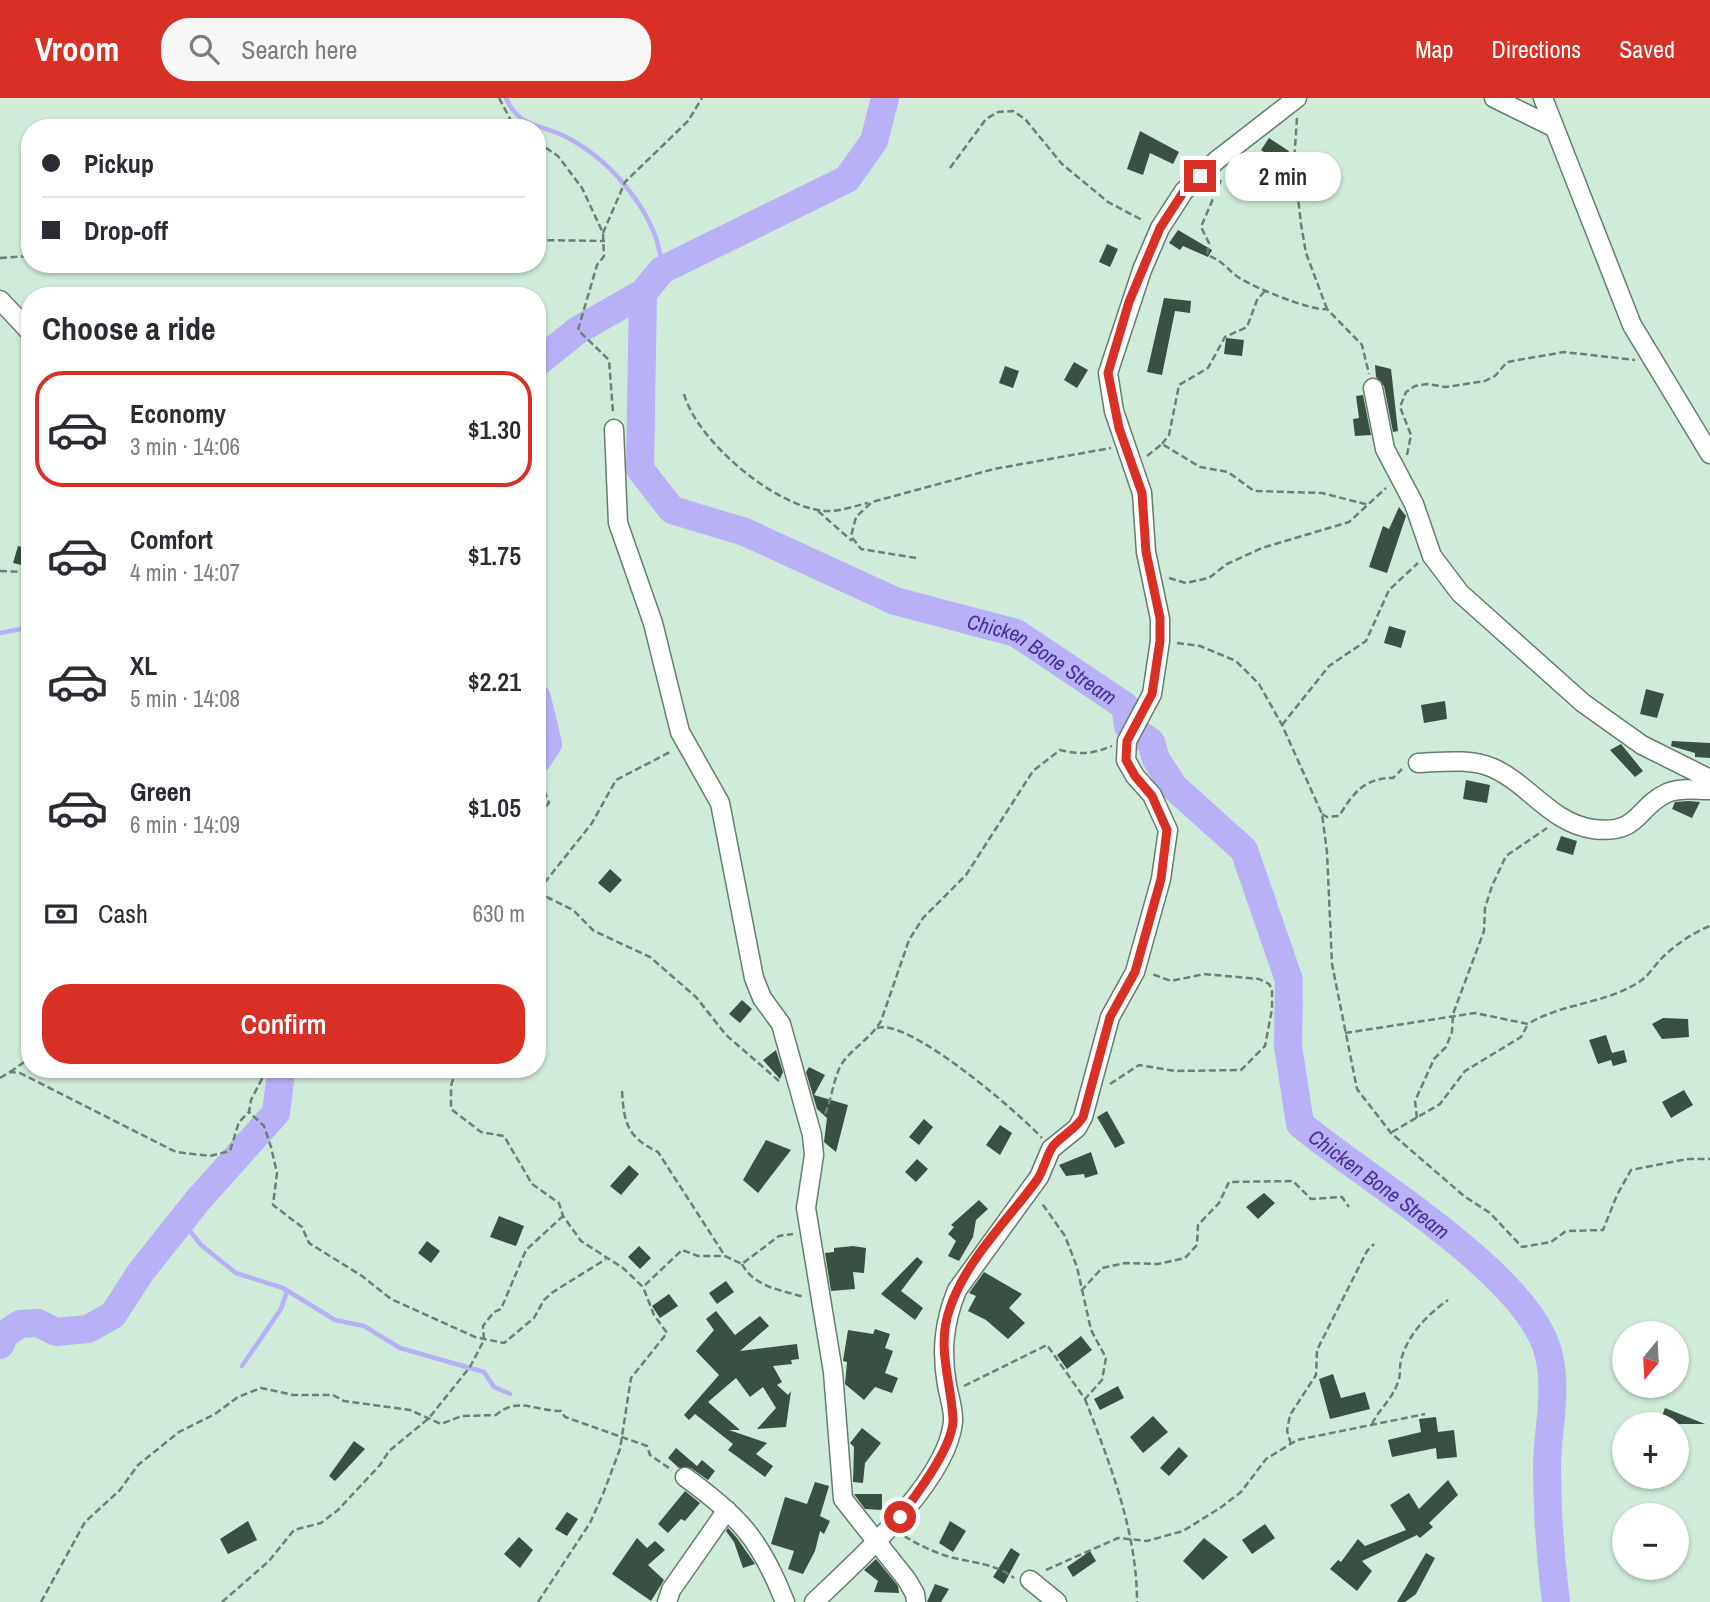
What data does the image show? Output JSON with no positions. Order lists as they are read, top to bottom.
{
  "water": ["Chicken Bone Stream"],
  "north": "bottom",
  "page": {
    "header": "Vroom",
    "search": "Search here",
    "nav": ["Map", "Directions", "Saved"],
    "banner": ["Pickup", "Drop-off"],
    "bubble": "2 min",
    "heading": "Choose a ride",
    "list": [
      {
        "name": "Economy",
        "note": "3 min · 14:06",
        "value": "$1.30"
      },
      {
        "name": "Comfort",
        "note": "4 min · 14:07",
        "value": "$1.75"
      },
      {
        "name": "XL",
        "note": "5 min · 14:08",
        "value": "$2.21"
      },
      {
        "name": "Green",
        "note": "6 min · 14:09",
        "value": "$1.05"
      }
    ],
    "pay": ["Cash", "630 m"],
    "buttons": "Confirm",
    "map_buttons": ["+", "−"]
  }
}
